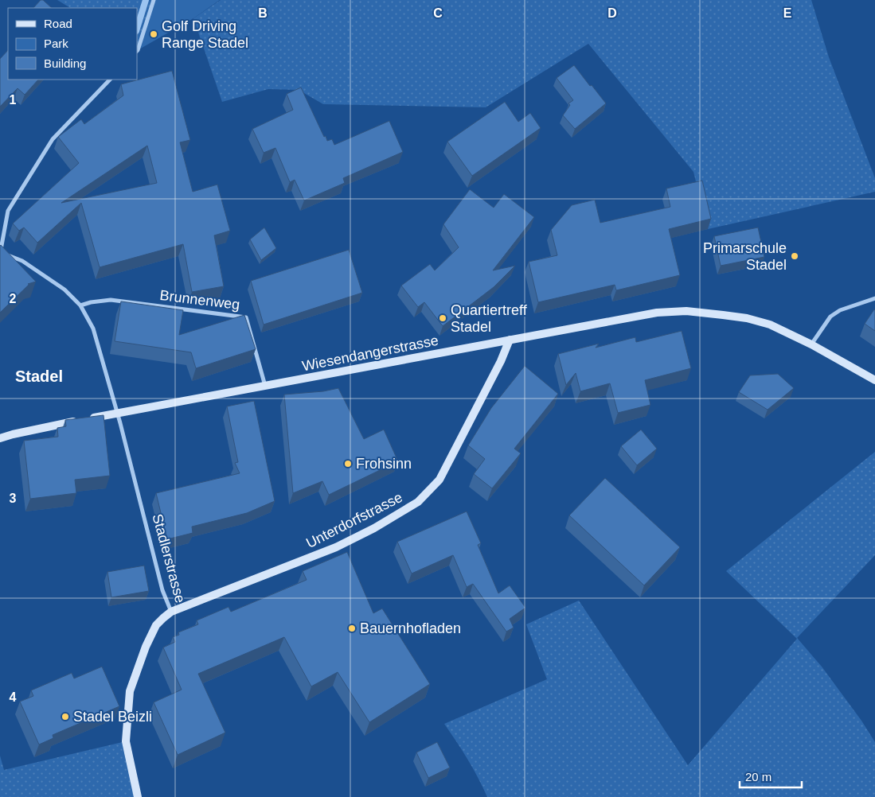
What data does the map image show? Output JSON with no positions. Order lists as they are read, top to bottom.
{
  "streets": {
    "main road": ["Wiesendangerstrasse", "Unterdorfstrasse", "Stadlerstrasse"],
    "street": ["Brunnenweg"]
  },
  "crossings": [
    ["Brunnenweg", "Wiesendangerstrasse"],
    ["Brunnenweg", "Stadlerstrasse"],
    ["Wiesendangerstrasse", "Unterdorfstrasse"],
    ["Wiesendangerstrasse", "Stadlerstrasse"],
    ["Unterdorfstrasse", "Stadlerstrasse"]
  ],
  "districts": ["Stadel"],
  "places": [
    "Golf Driving Range Stadel",
    "Primarschule Stadel",
    "Quartiertreff Stadel",
    "Frohsinn",
    "Bauernhofladen",
    "Stadel Beizli"
  ],
  "legend": ["Road", "Park", "Building"],
  "scale_bar": "20 m",
  "grid": {
    "columns": [
      "B",
      "C",
      "D",
      "E"
    ],
    "rows": [
      "1",
      "2",
      "3",
      "4"
    ]
  }
}
